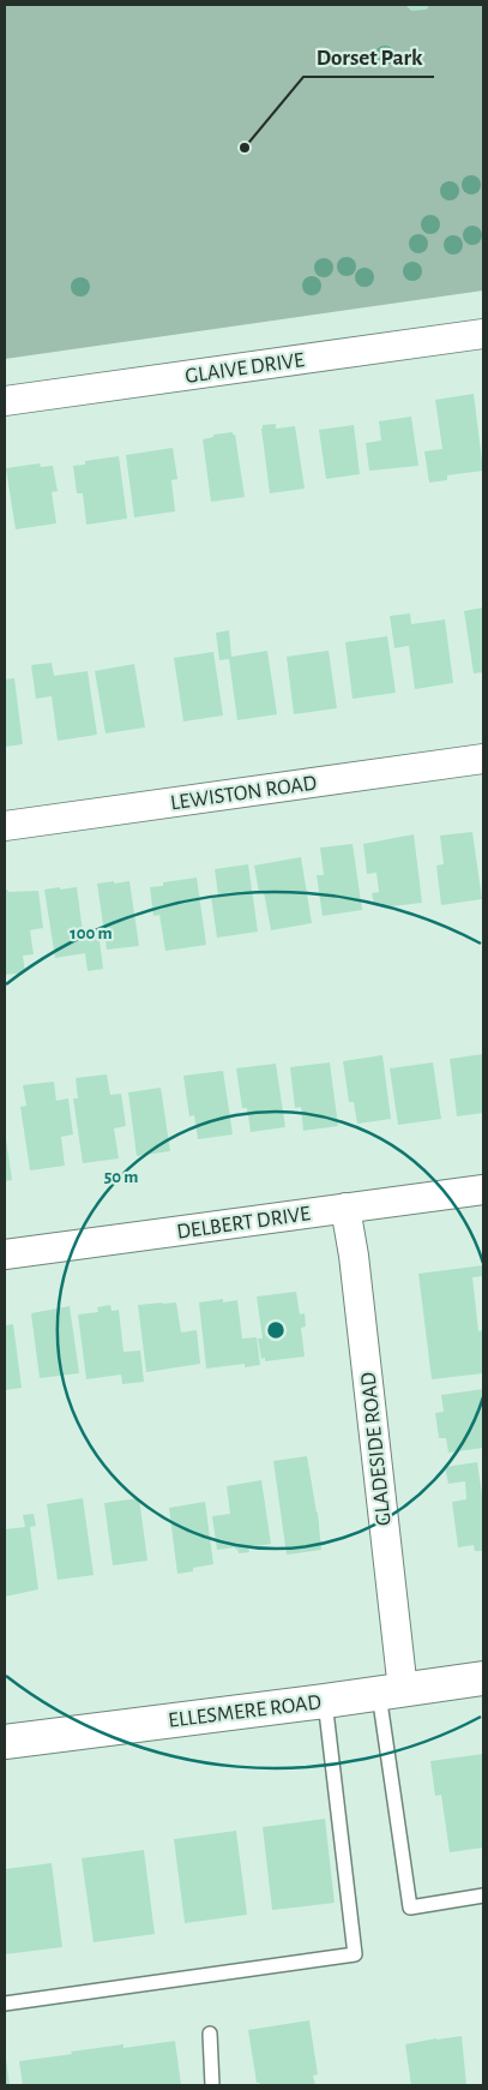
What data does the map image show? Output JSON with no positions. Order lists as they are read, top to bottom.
{
  "streets": {
    "main road": ["ELLESMERE ROAD"],
    "street": [
      "GLAIVE DRIVE",
      "LEWISTON ROAD",
      "DELBERT DRIVE",
      "GLADESIDE ROAD"
    ]
  },
  "crossings": [
    ["DELBERT DRIVE", "GLADESIDE ROAD"],
    ["GLADESIDE ROAD", "ELLESMERE ROAD"]
  ],
  "places": ["Dorset Park"],
  "rings": ["100 m", "50 m"]
}
